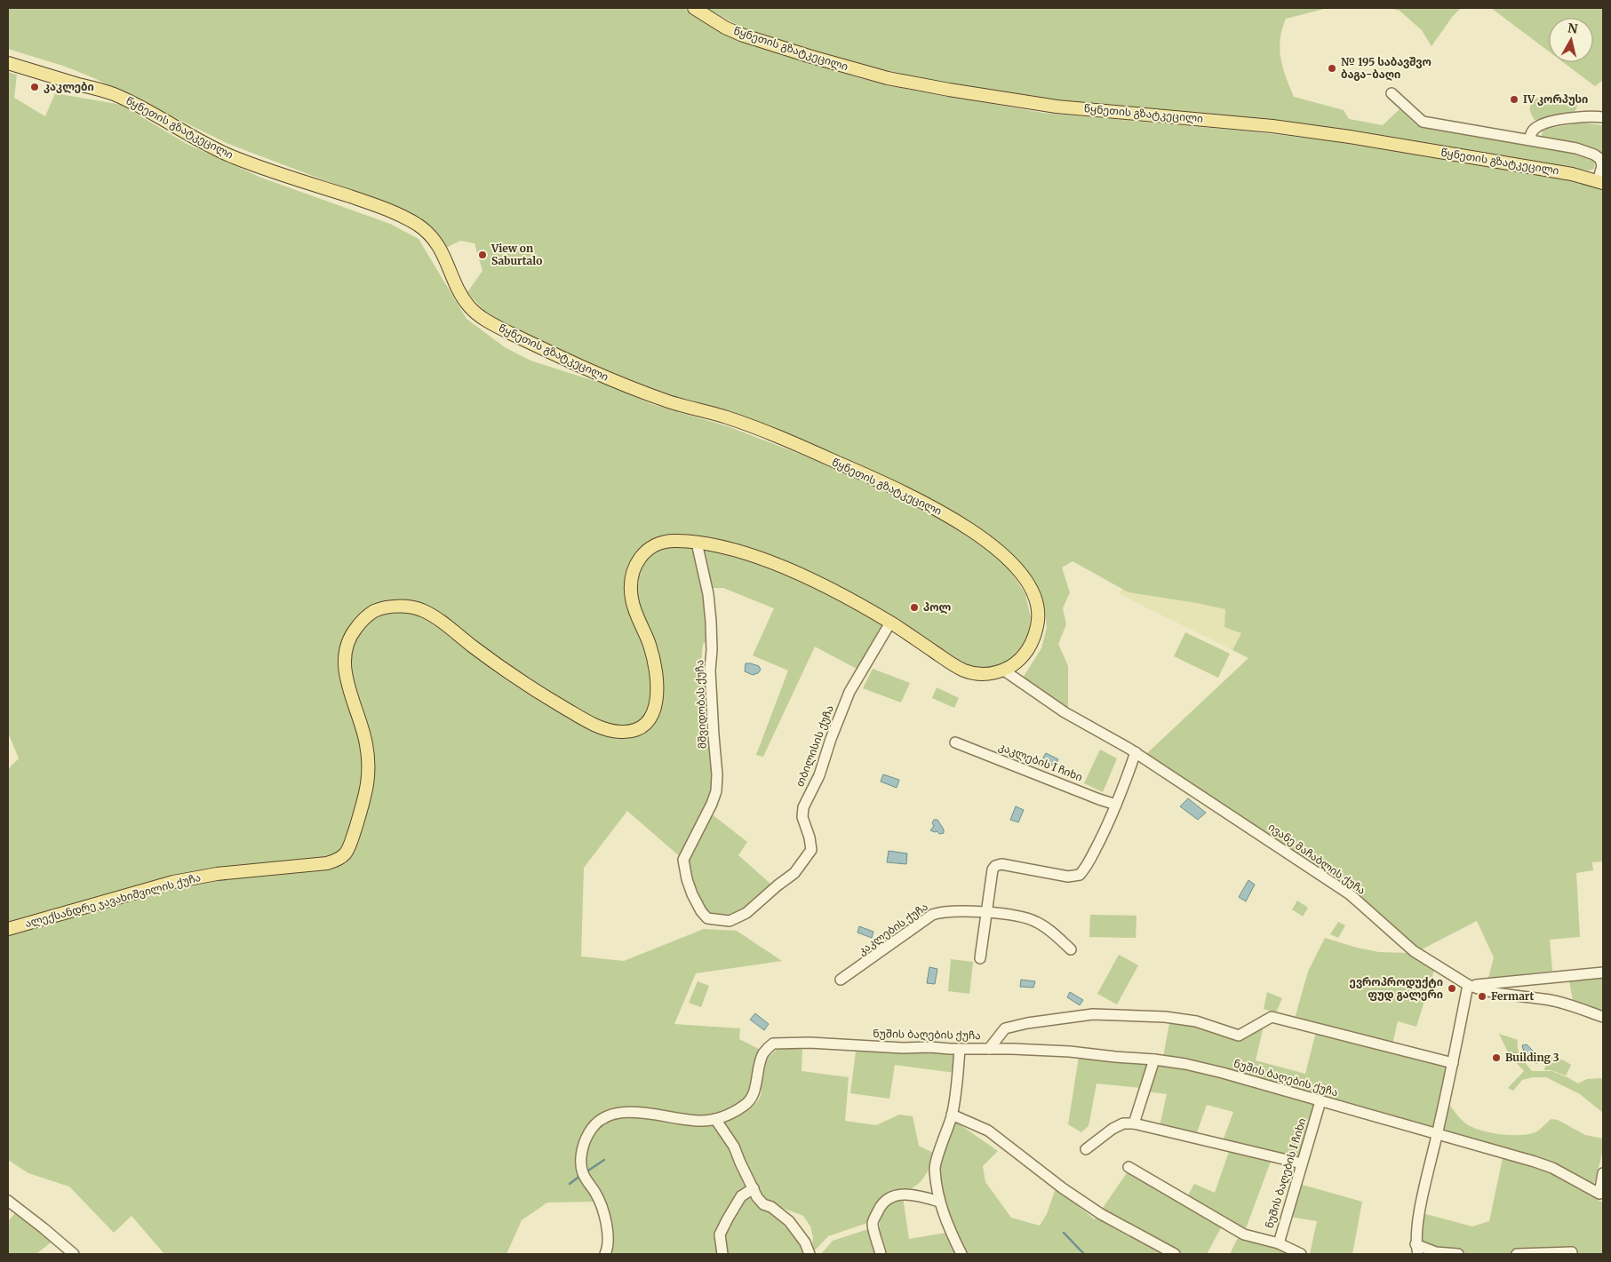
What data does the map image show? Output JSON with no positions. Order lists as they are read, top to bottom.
{
  "streets": {
    "main road": ["წყნეთის გზატკეცილი", "ალექსანდრე ჯავახიშვილის ქუჩა"],
    "street": [
      "მშვიდობას ქუჩა",
      "თბილისის ქუჩა",
      "კაკლების I ჩიხი",
      "ივანე მაჩაბლის ქუჩა",
      "კაკლების ქუჩა",
      "ნუშის ბაღების ქუჩა",
      "ნუშის ბაღების I ჩიხი"
    ]
  },
  "crossings": [
    ["წყნეთის გზატკეცილი", "ივანე მაჩაბლის ქუჩა"],
    ["წყნეთის გზატკეცილი", "ალექსანდრე ჯავახიშვილის ქუჩა"],
    ["მშვიდობას ქუჩა", "თბილისის ქუჩა"],
    ["მშვიდობას ქუჩა", "ალექსანდრე ჯავახიშვილის ქუჩა"],
    ["თბილისის ქუჩა", "ალექსანდრე ჯავახიშვილის ქუჩა"],
    ["ივანე მაჩაბლის ქუჩა", "ალექსანდრე ჯავახიშვილის ქუჩა"],
    ["ნუშის ბაღების ქუჩა", "ნუშის ბაღების I ჩიხი"]
  ],
  "places": [
    "№ 195 საბავშვო ბაგა-ბაღი",
    "კაკლები",
    "IV კორპუსი",
    "View on Saburtalo",
    "პოლ",
    "ევროპროდუქტი ფუდ გალერი",
    "Fermart",
    "Building 3"
  ],
  "north": "top"
}
